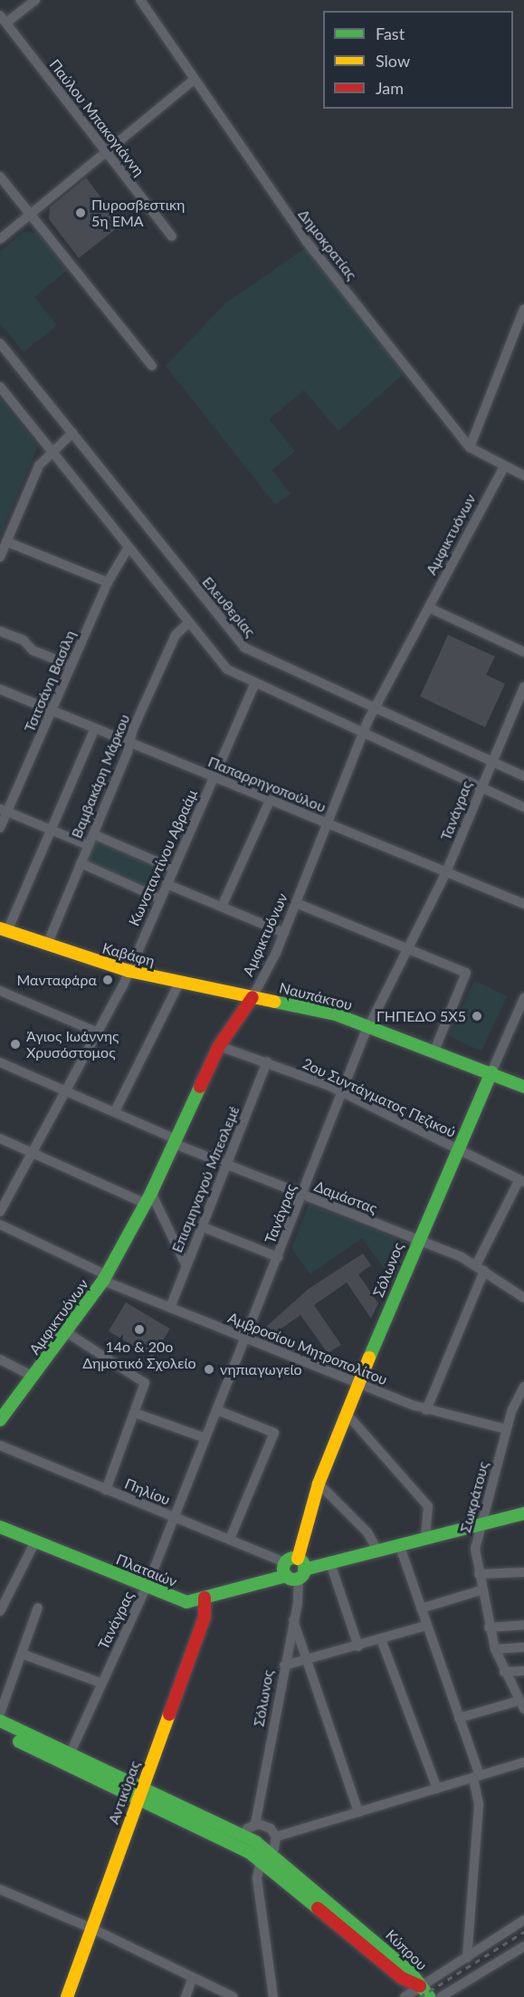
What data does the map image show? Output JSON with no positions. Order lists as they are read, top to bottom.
{
  "streets": {
    "street": [
      "Παύλου Μπακογιάννη",
      "Δημοκρατίας",
      "Αμφικτυόνων",
      "Ελευθερίας",
      "Τσιτσάνη Βασίλη",
      "Βαμβακάρη Μάρκου",
      "Παπαρρηγοπούλου",
      "Τανάγρας",
      "Κωνσταντίνου Αβραάμ",
      "Καβάφη",
      "Ναυπάκτου",
      "2ου Συντάγματος Πεζικού",
      "Επισμηναγού Μπεσλεμέ",
      "Δαμάστας",
      "Σόλωνος",
      "Αμβροσίου Μητροπολίτου",
      "Πηλίου",
      "Σωκράτους",
      "Πλαταιών",
      "Αντικύρας",
      "Κύπρου"
    ]
  },
  "crossings": [
    ["Δημοκρατίας", "Αμφικτυόνων"],
    ["Αμφικτυόνων", "Ελευθερίας"],
    ["Αμφικτυόνων", "Παπαρρηγοπούλου"],
    ["Αμφικτυόνων", "Καβάφη"],
    ["Αμφικτυόνων", "Ναυπάκτου"],
    ["Αμφικτυόνων", "2ου Συντάγματος Πεζικού"],
    ["Αμφικτυόνων", "Δαμάστας"],
    ["Αμφικτυόνων", "Αμβροσίου Μητροπολίτου"],
    ["Ελευθερίας", "Τανάγρας"],
    ["Τσιτσάνη Βασίλη", "Παπαρρηγοπούλου"],
    ["Βαμβακάρη Μάρκου", "Παπαρρηγοπούλου"],
    ["Βαμβακάρη Μάρκου", "Καβάφη"],
    ["Παπαρρηγοπούλου", "Τανάγρας"],
    ["Παπαρρηγοπούλου", "Κωνσταντίνου Αβραάμ"],
    ["Τανάγρας", "Ναυπάκτου"],
    ["Τανάγρας", "2ου Συντάγματος Πεζικού"],
    ["Τανάγρας", "Δαμάστας"],
    ["Τανάγρας", "Αμβροσίου Μητροπολίτου"],
    ["Τανάγρας", "Πηλίου"],
    ["Τανάγρας", "Πλαταιών"],
    ["Τανάγρας", "Κύπρου"],
    ["Κωνσταντίνου Αβραάμ", "Καβάφη"],
    ["Κωνσταντίνου Αβραάμ", "Δαμάστας"],
    ["Καβάφη", "Ναυπάκτου"],
    ["Ναυπάκτου", "Σόλωνος"],
    ["2ου Συντάγματος Πεζικού", "Επισμηναγού Μπεσλεμέ"],
    ["2ου Συντάγματος Πεζικού", "Σόλωνος"],
    ["Επισμηναγού Μπεσλεμέ", "Δαμάστας"],
    ["Επισμηναγού Μπεσλεμέ", "Αμβροσίου Μητροπολίτου"],
    ["Δαμάστας", "Σόλωνος"],
    ["Σόλωνος", "Αμβροσίου Μητροπολίτου"],
    ["Σόλωνος", "Πλαταιών"],
    ["Αμβροσίου Μητροπολίτου", "Σωκράτους"],
    ["Σωκράτους", "Πλαταιών"],
    ["Πλαταιών", "Αντικύρας"],
    ["Αντικύρας", "Κύπρου"]
  ],
  "places": [
    "Πυροσβεστικη 5η ΕΜΑ",
    "Μανταφάρα",
    "ΓΗΠΕΔΟ 5X5",
    "Άγιος Ιωάννης Χρυσόστομος",
    "14ο & 20ο Δημοτικό Σχολείο",
    "νηπιαγωγείο"
  ],
  "legend": ["Fast", "Slow", "Jam"]
}
